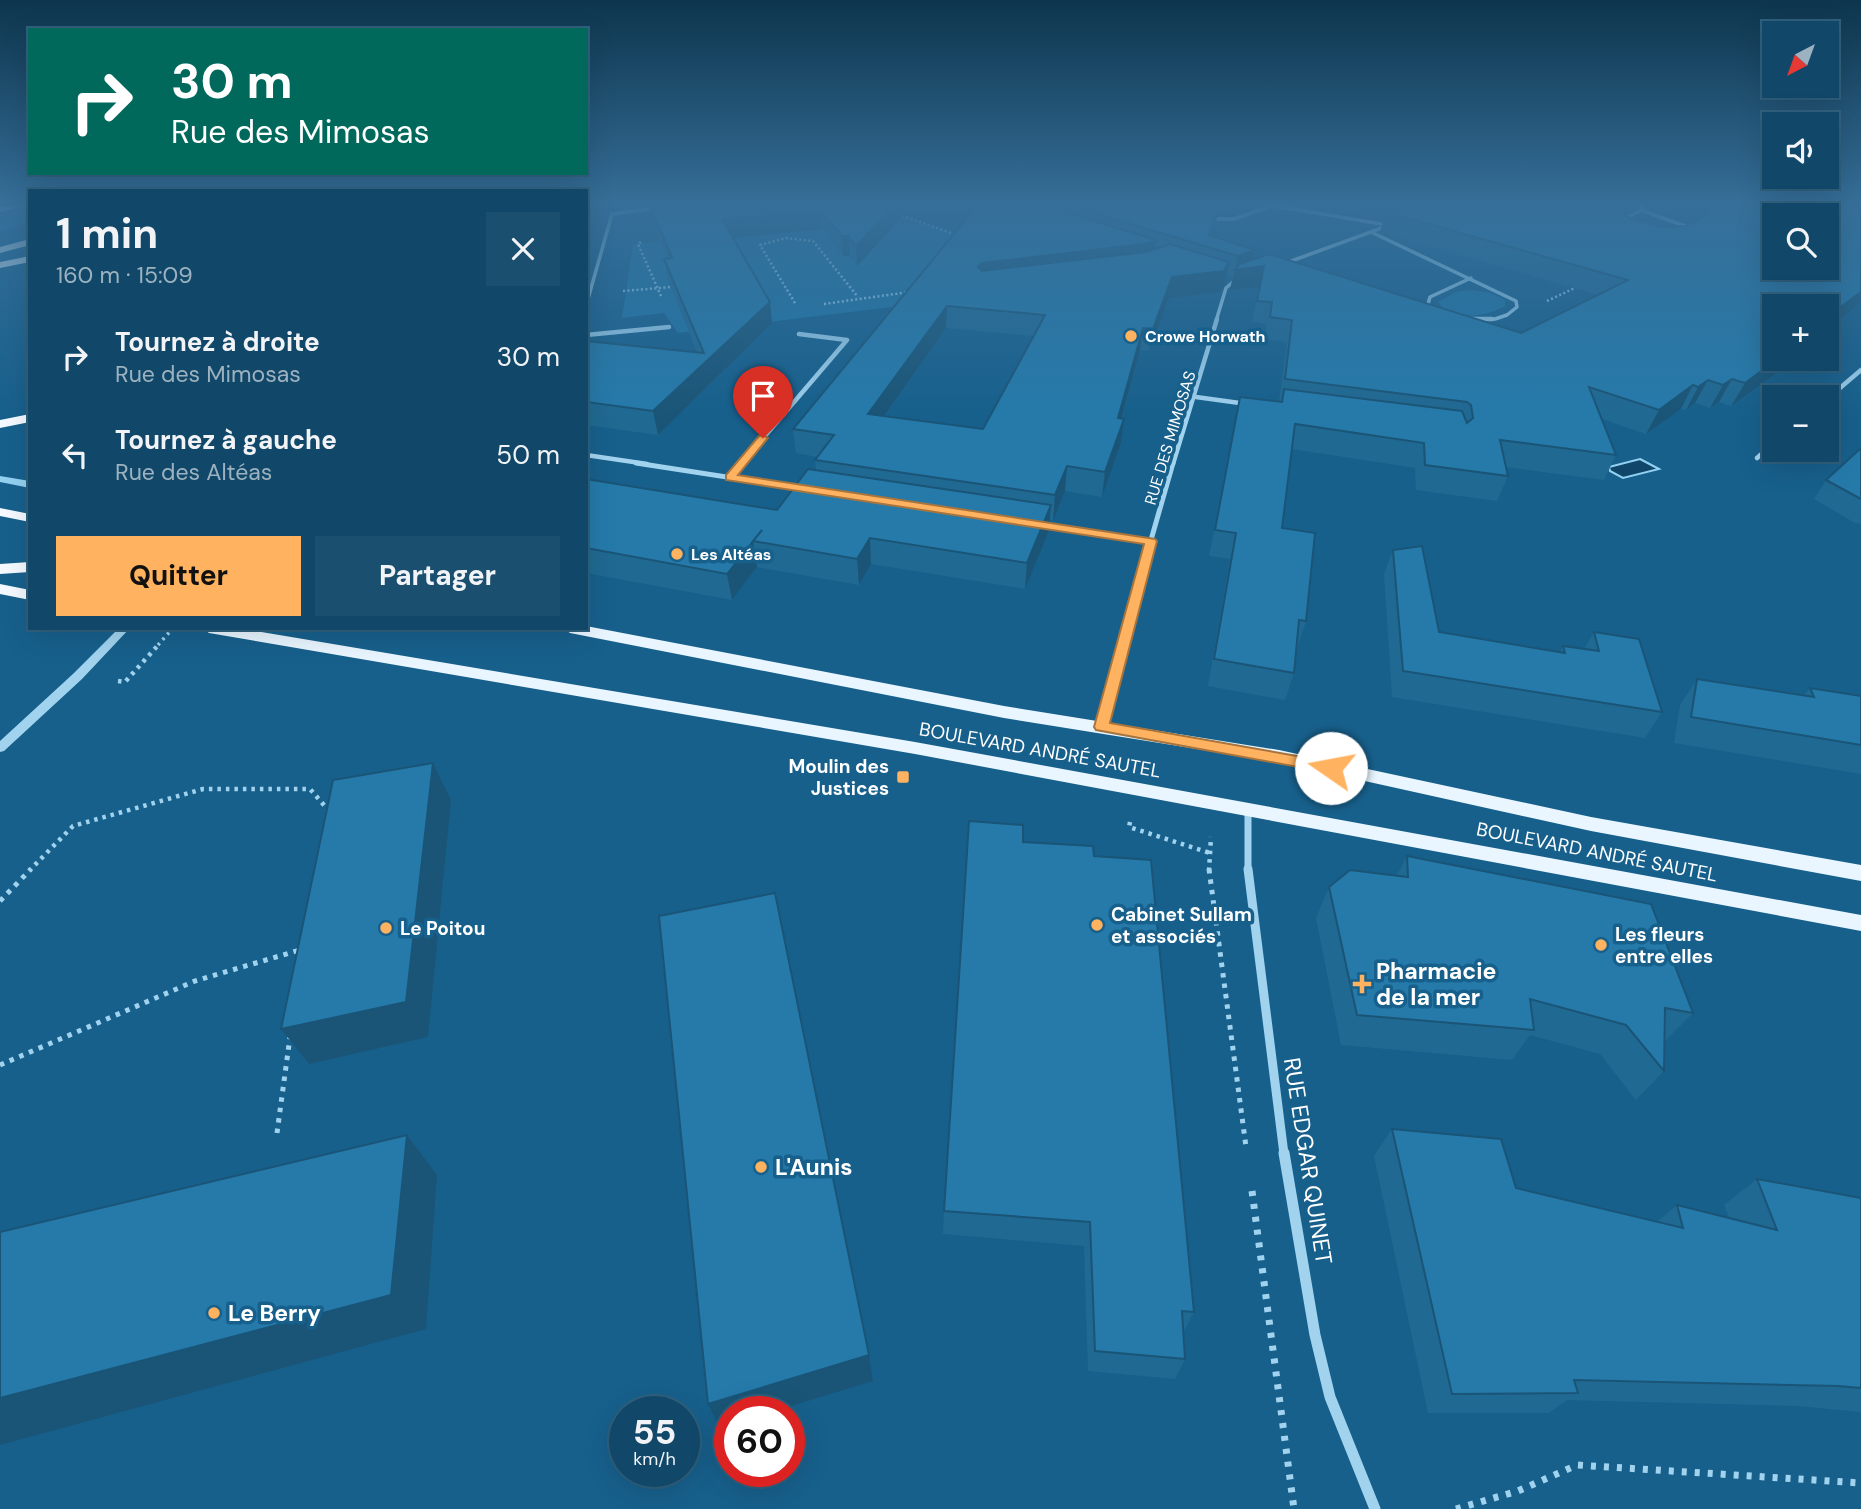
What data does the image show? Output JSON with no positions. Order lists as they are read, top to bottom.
{
  "streets": {
    "main road": ["BOULEVARD ANDRÉ SAUTEL"],
    "street": ["RUE DES MIMOSAS", "RUE EDGAR QUINET"]
  },
  "crossings": [
    ["RUE DES MIMOSAS", "BOULEVARD ANDRÉ SAUTEL"],
    ["BOULEVARD ANDRÉ SAUTEL", "RUE EDGAR QUINET"]
  ],
  "places": {
    "other": [
      "Crowe Horwath",
      "Les Altéas",
      "Cabinet Sullam et associés",
      "Le Poitou",
      "Les fleurs entre elles",
      "L'Aunis",
      "Le Berry"
    ],
    "transit": ["Moulin des Justices"],
    "health": ["Pharmacie de la mer"]
  },
  "north": "bottom left",
  "page": {
    "map_buttons": ["+", "−"],
    "turn": ["30 m", "Rue des Mimosas"],
    "heading": ["1 min", "160 m · 15:09"],
    "list": [
      {
        "name": "Tournez à droite",
        "note": "Rue des Mimosas",
        "value": "30 m"
      },
      {
        "name": "Tournez à gauche",
        "note": "Rue des Altéas",
        "value": "50 m"
      }
    ],
    "buttons": ["Quitter", "Partager"],
    "speed": "55 km/h",
    "limit": "60"
  }
}
